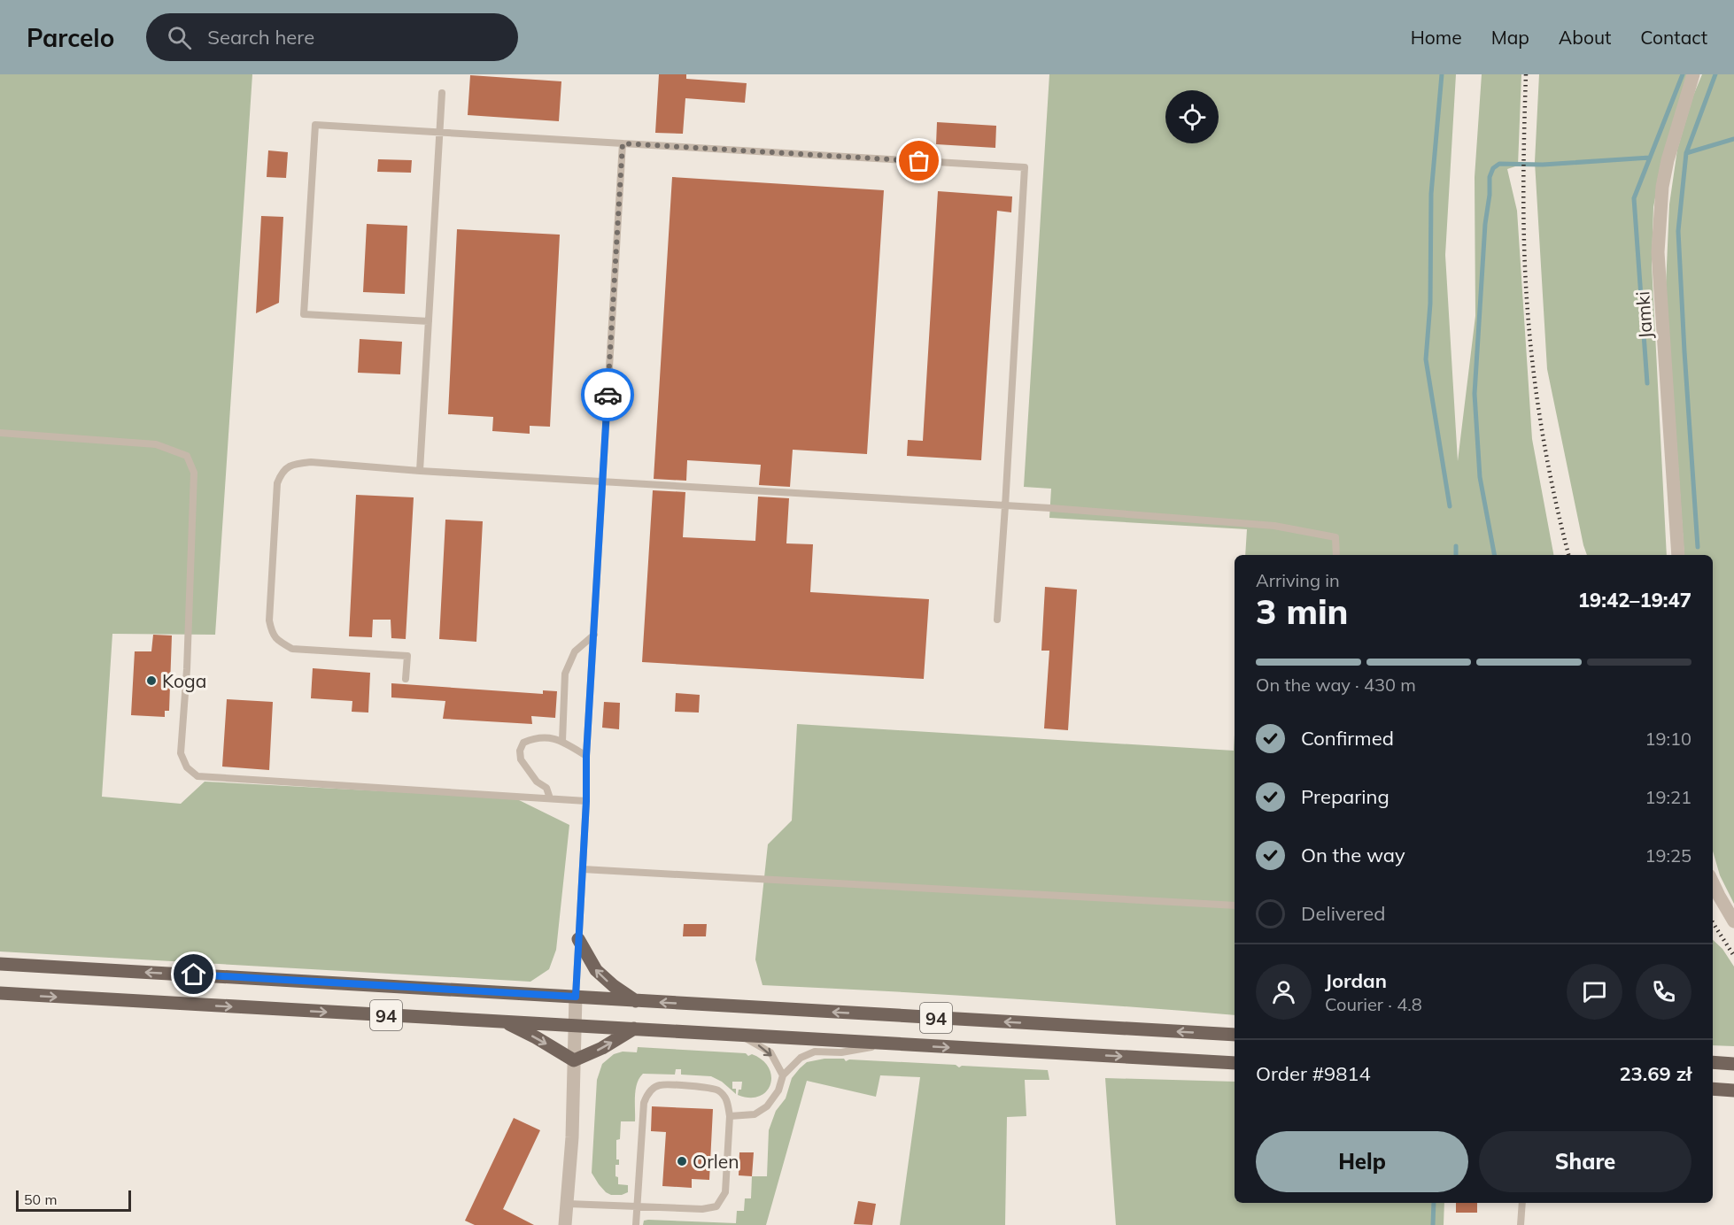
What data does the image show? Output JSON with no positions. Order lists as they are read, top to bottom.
{
  "streets": {
    "main road": ["94"],
    "street": ["Jamki"]
  },
  "places": ["Koga", "Orlen"],
  "scale_bar": "50 m",
  "page": {
    "header": "Parcelo",
    "search": "Search here",
    "nav": [
      "Home",
      "Map",
      "About",
      "Contact"
    ],
    "heading": ["3 min", "Arriving in", "19:42–19:47"],
    "panel": [
      "Jordan",
      "Courier · 4.8",
      "Order #9814",
      "23.69 zł"
    ],
    "bar": "On the way · 430 m",
    "list": [
      ["Confirmed", "19:10"],
      ["Preparing", "19:21"],
      ["On the way", "19:25"],
      "Delivered"
    ],
    "buttons": ["Help", "Share"],
    "scale": "50 m"
  }
}
